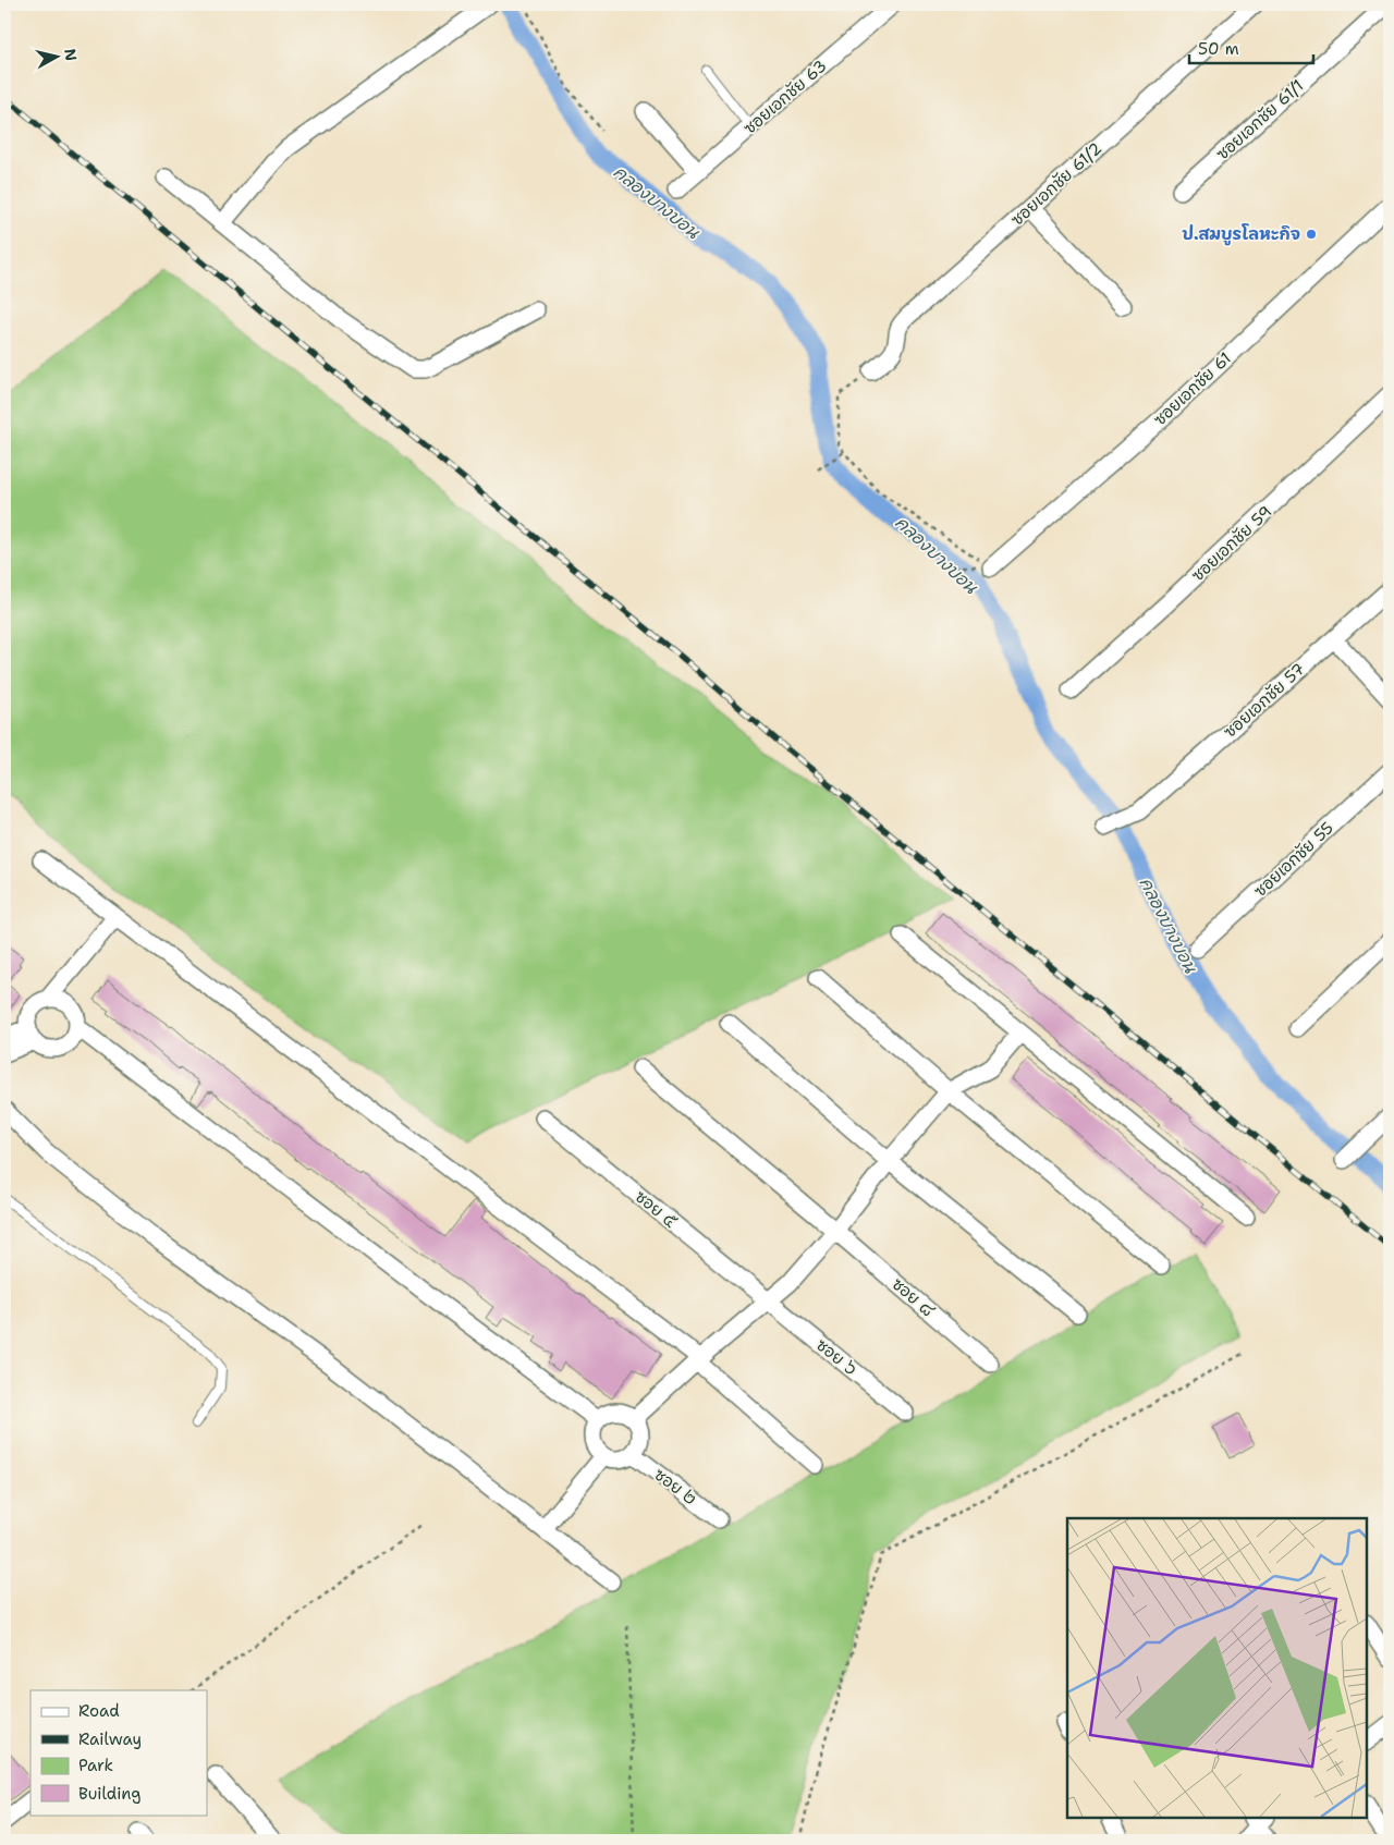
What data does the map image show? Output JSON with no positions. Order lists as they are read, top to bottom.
{
  "streets": {
    "street": [
      "ซอยเอกชัย 63",
      "ซอยเอกชัย 61/1",
      "ซอยเอกชัย 61/2",
      "ซอยเอกชัย 61",
      "ซอยเอกชัย 59",
      "ซอยเอกชัย 57",
      "ซอยเอกชัย 55",
      "ซอย ๕",
      "ซอย ๘",
      "ซอย ๖",
      "ซอย ๒"
    ]
  },
  "crossings": [
    ["ซอย ๕", "ซอย ๖"]
  ],
  "water": ["คลองบางบอน"],
  "places": ["ป.สมบูรโลหะกิจ"],
  "legend": [
    "Road",
    "Railway",
    "Park",
    "Building"
  ],
  "scale_bar": "50 m",
  "north": "right"
}
